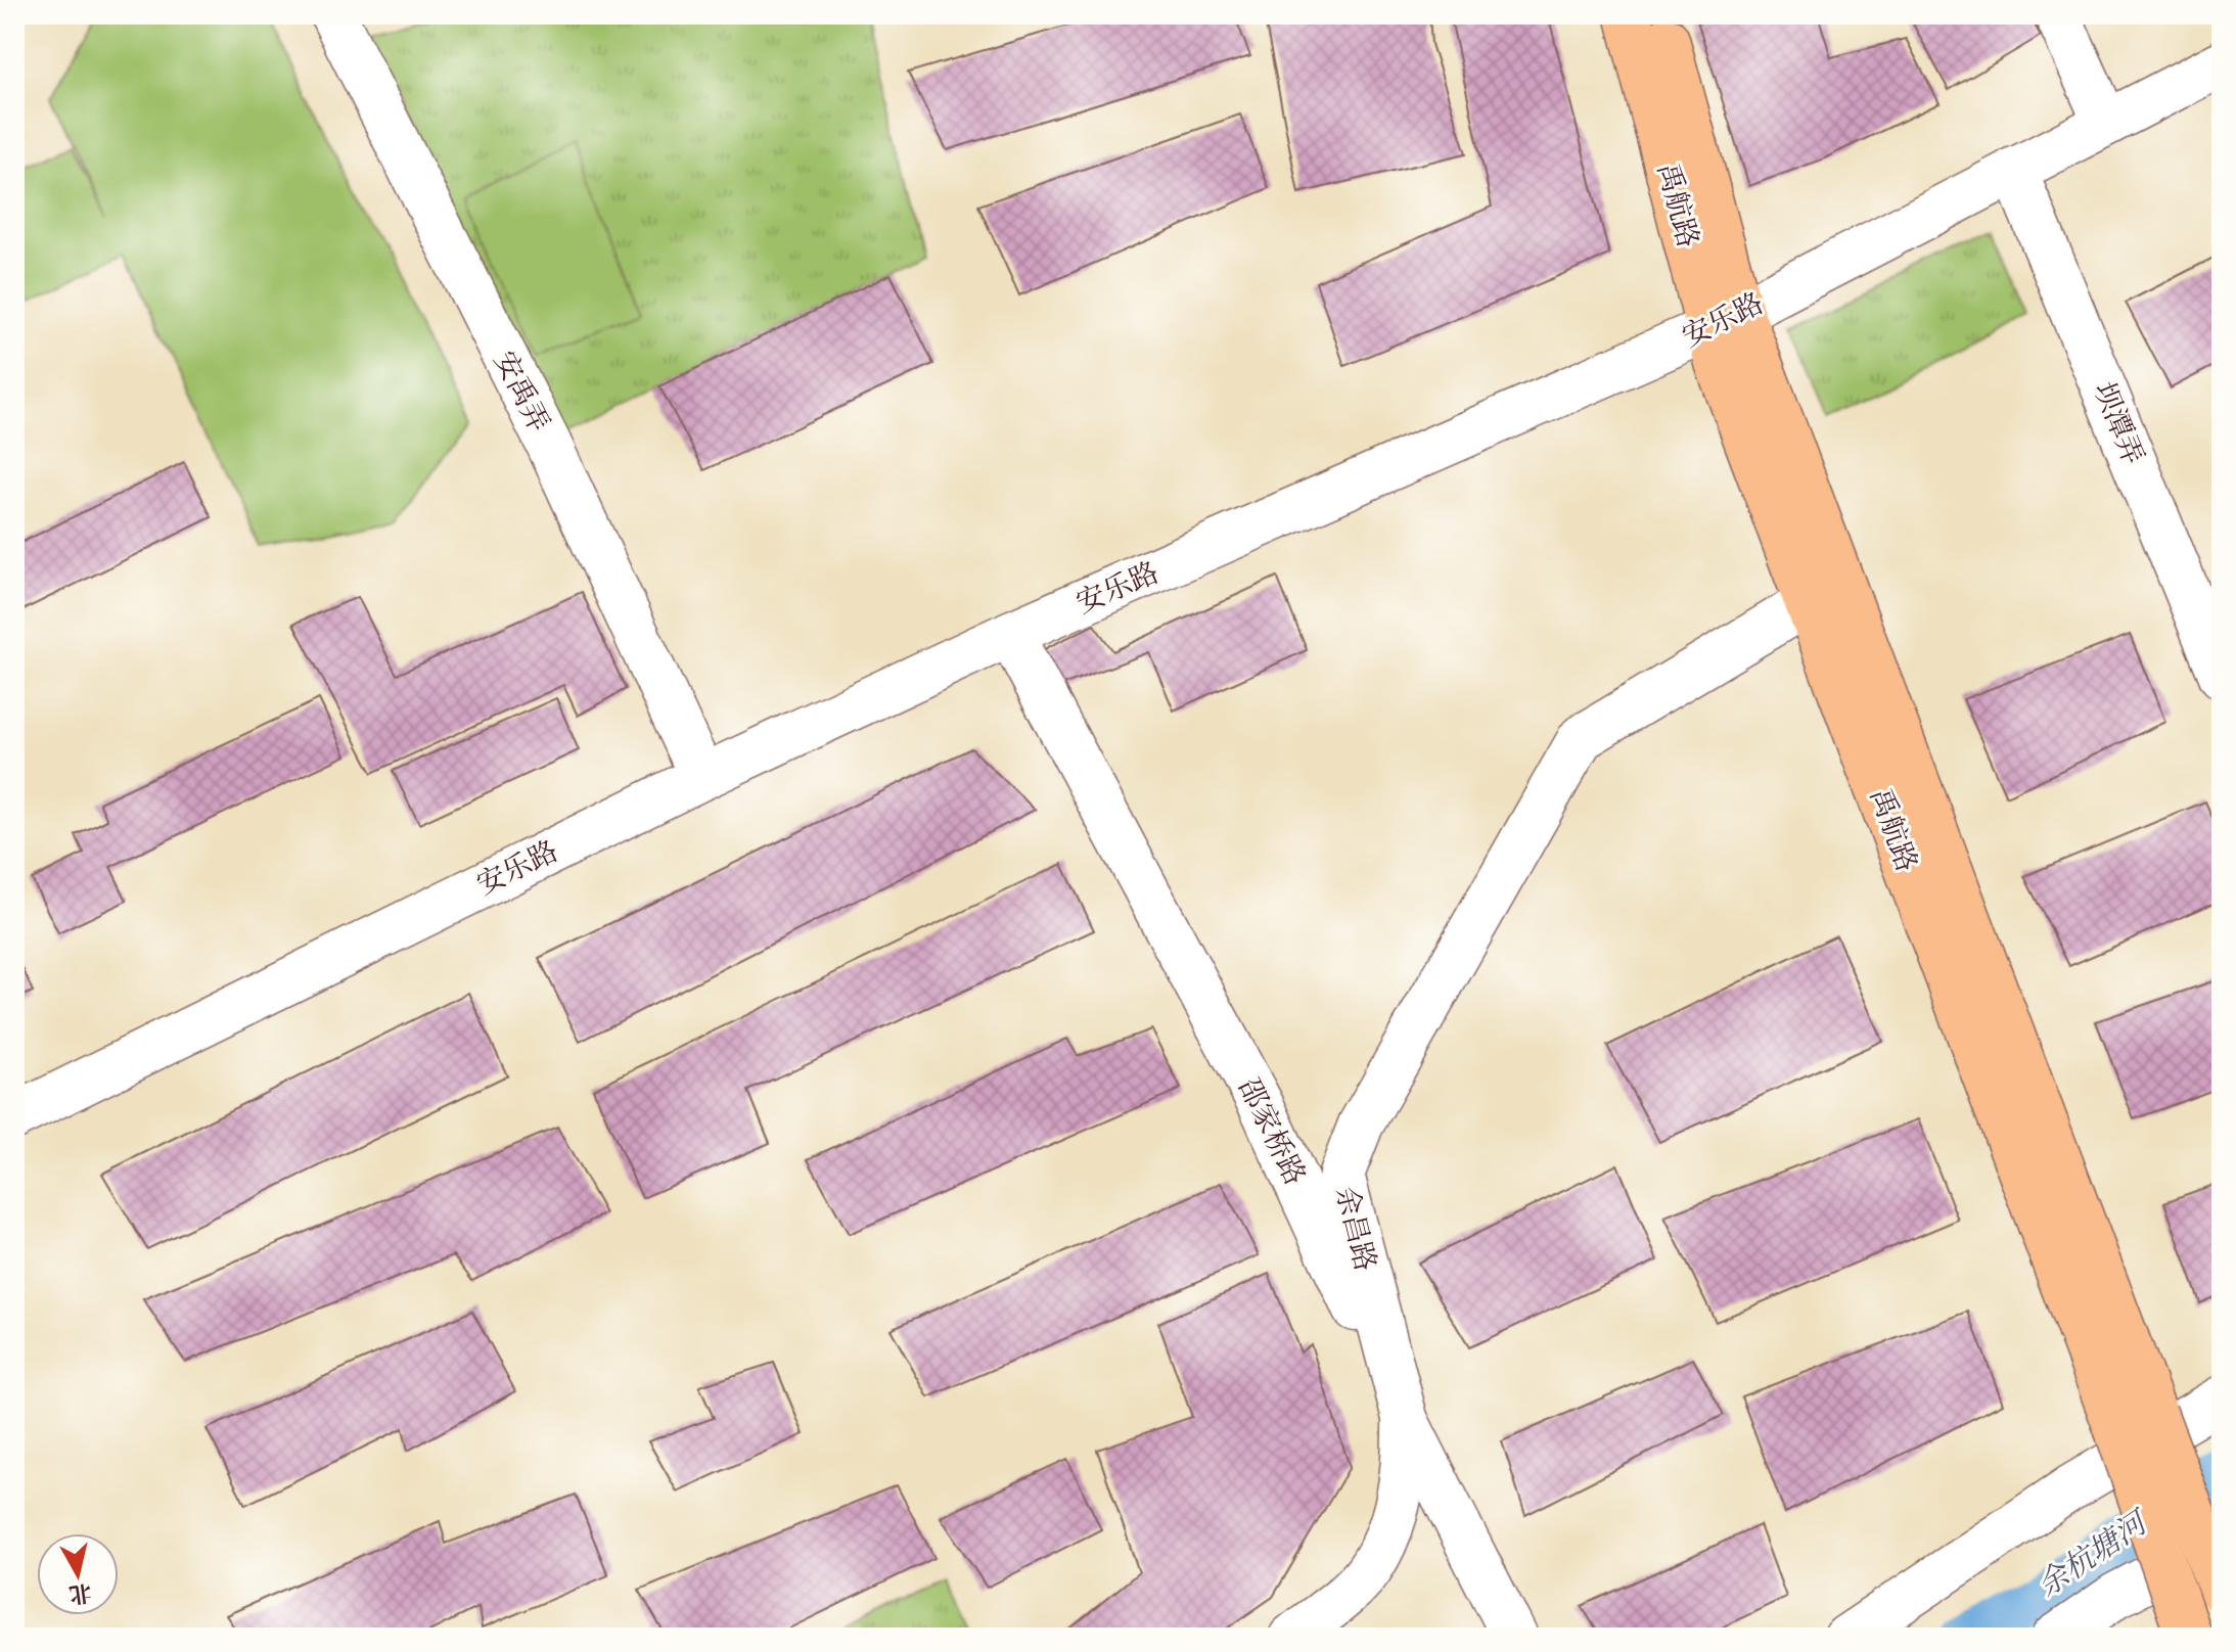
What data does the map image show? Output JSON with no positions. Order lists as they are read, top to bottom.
{
  "streets": {
    "main road": ["禹航路"],
    "street": [
      "安乐路",
      "安禹弄",
      "坝潭弄",
      "邵家桥路",
      "余昌路"
    ]
  },
  "crossings": [
    ["禹航路", "安乐路"],
    ["禹航路", "余昌路"],
    ["安乐路", "安禹弄"],
    ["安乐路", "坝潭弄"],
    ["安乐路", "邵家桥路"],
    ["邵家桥路", "余昌路"]
  ],
  "water": ["余杭塘河"],
  "north": "bottom"
}
